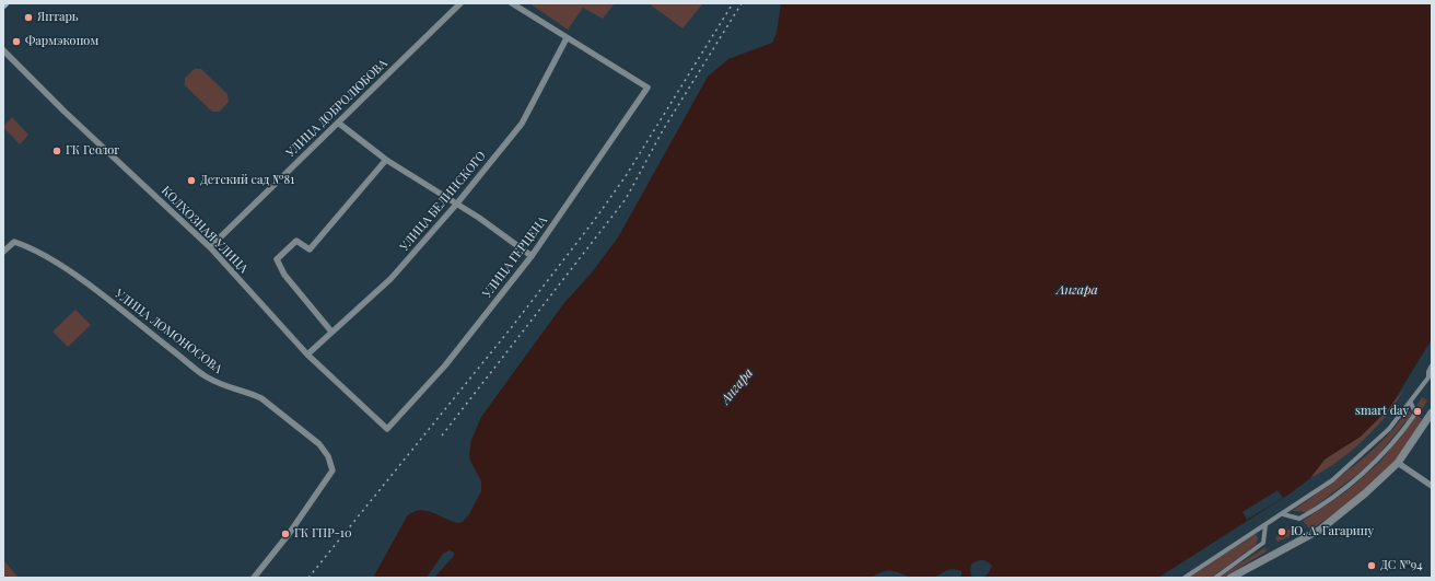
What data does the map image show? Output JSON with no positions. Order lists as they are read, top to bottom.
{
  "streets": {
    "street": [
      "УЛИЦА ДОБРОЛЮБОВА",
      "УЛИЦА БЕЛИНСКОГО",
      "КОЛХОЗНАЯ УЛИЦА",
      "УЛИЦА ГЕРЦЕНА",
      "УЛИЦА ЛОМОНОСОВА"
    ]
  },
  "crossings": [
    ["УЛИЦА ДОБРОЛЮБОВА", "КОЛХОЗНАЯ УЛИЦА"],
    ["УЛИЦА БЕЛИНСКОГО", "КОЛХОЗНАЯ УЛИЦА"],
    ["УЛИЦА БЕЛИНСКОГО", "УЛИЦА ГЕРЦЕНА"],
    ["КОЛХОЗНАЯ УЛИЦА", "УЛИЦА ГЕРЦЕНА"]
  ],
  "water": ["Ангара"],
  "places": [
    "Янтарь",
    "Фармэконом",
    "ГК Геолог",
    "Детский сад №81",
    "smart day",
    "Ю. А. Гагарину",
    "ГК ГПР-10",
    "ДС №94"
  ]
}
